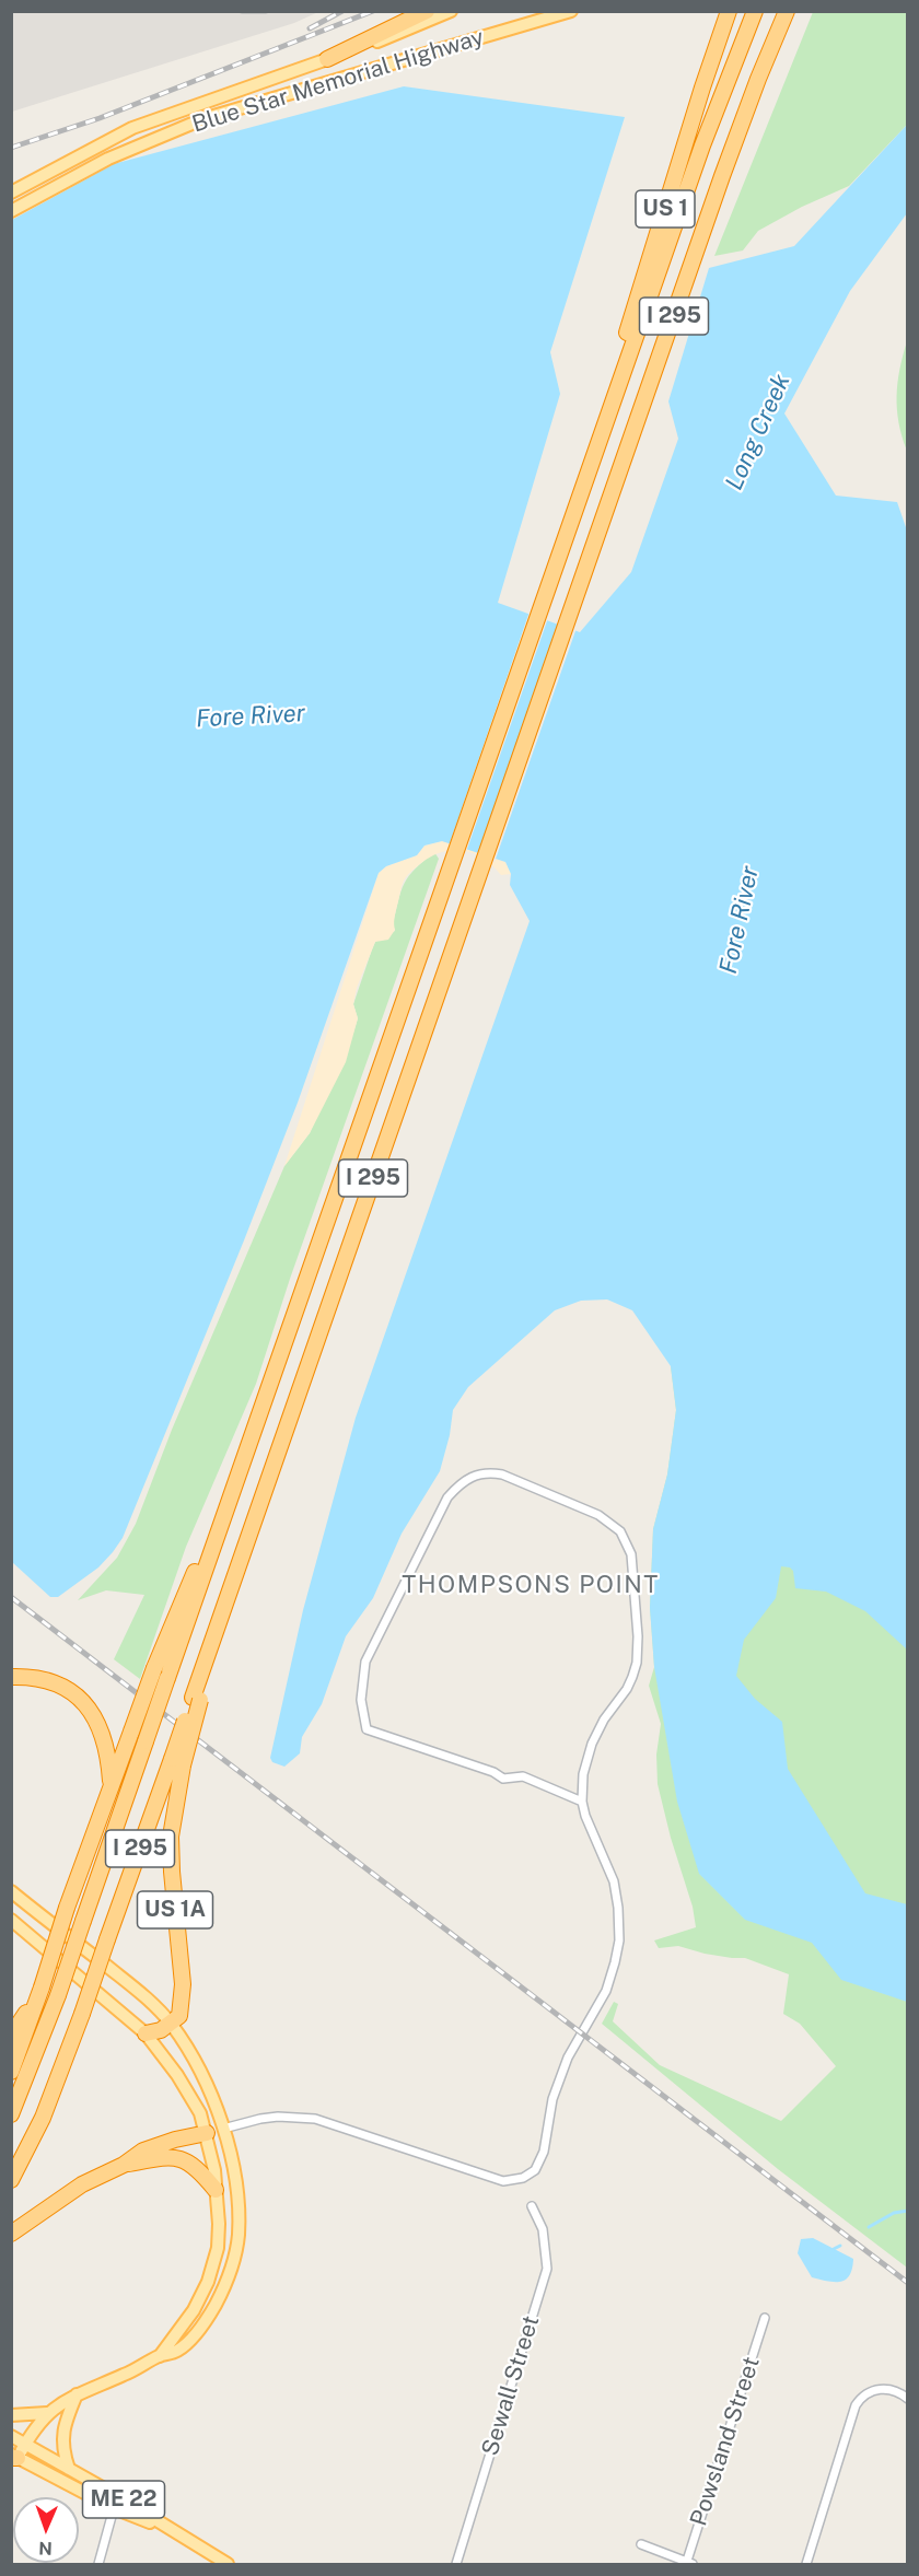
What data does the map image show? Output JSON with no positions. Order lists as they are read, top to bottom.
{
  "streets": {
    "highway": ["US 1", "I 295", "US 1A"],
    "main road": ["Blue Star Memorial Highway", "ME 22"],
    "street": ["Sewall Street", "Powsland Street"]
  },
  "crossings": [
    ["US 1", "I 295"],
    ["I 295", "US 1A"]
  ],
  "districts": ["THOMPSONS POINT"],
  "water": ["Long Creek", "Fore River"],
  "north": "bottom"
}
